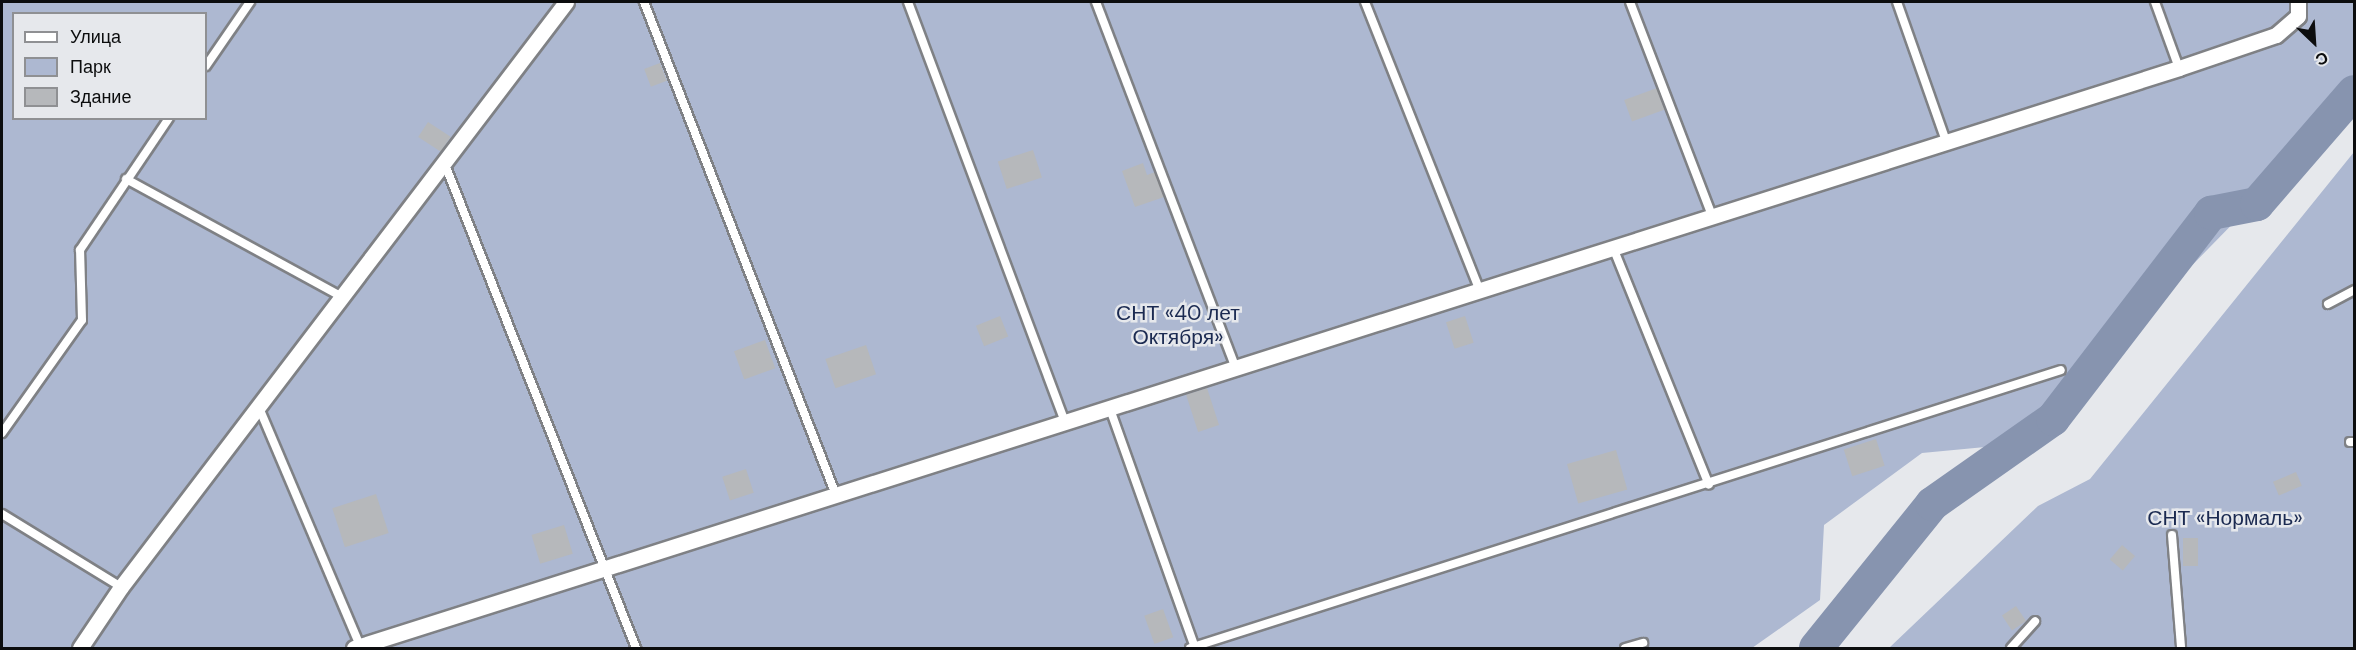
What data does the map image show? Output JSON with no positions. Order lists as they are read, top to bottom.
{
  "parks": ["СНТ «40 лет Октября»", "СНТ «Нормаль»"],
  "legend": ["Улица", "Парк", "Здание"],
  "north": "bottom right"
}
